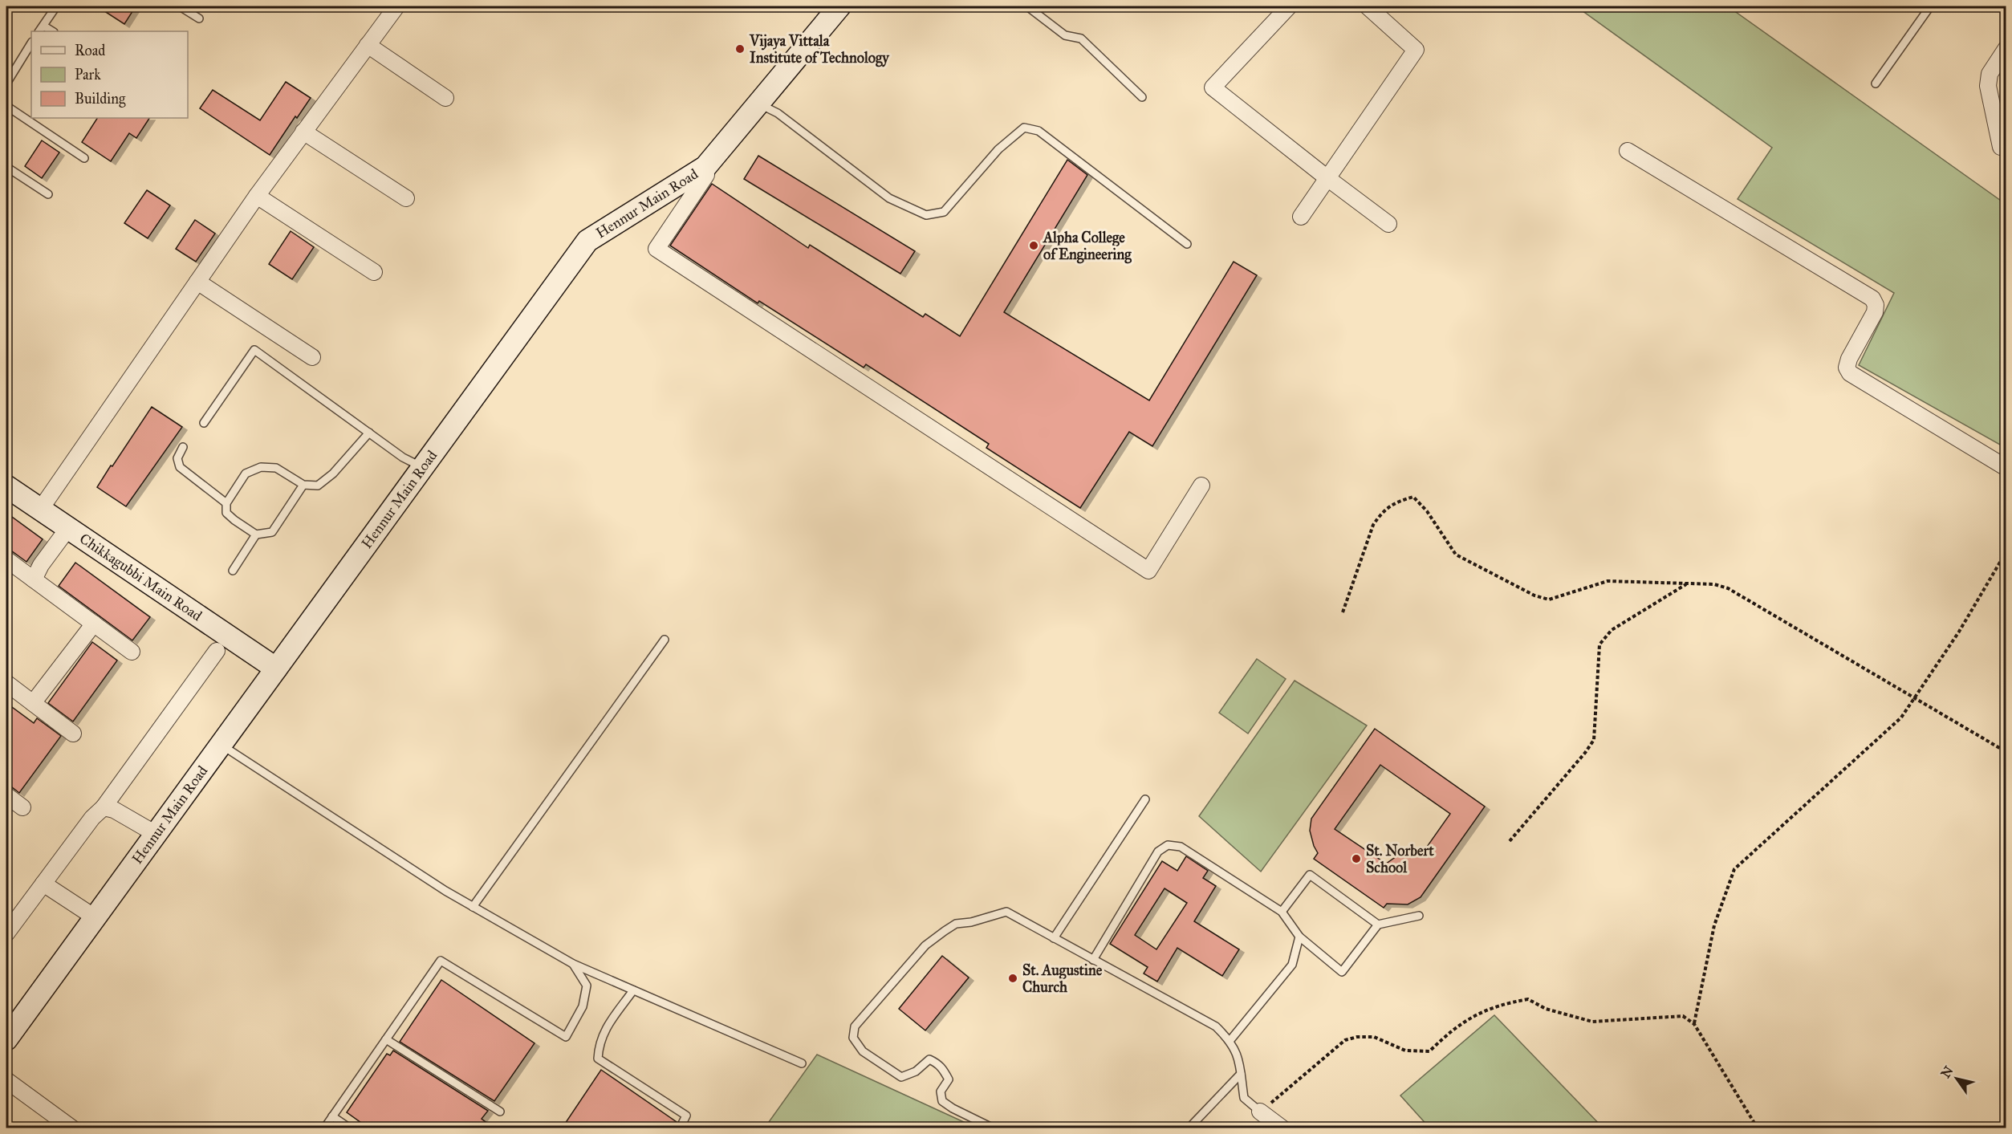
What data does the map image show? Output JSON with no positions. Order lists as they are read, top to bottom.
{
  "streets": {
    "main road": ["Hennur Main Road", "Chikkagubbi Main Road"]
  },
  "crossings": [
    ["Hennur Main Road", "Chikkagubbi Main Road"]
  ],
  "places": [
    "Vijaya Vittala Institute of Technology",
    "Alpha College of Engineering",
    "St. Norbert School",
    "St. Augustine Church"
  ],
  "legend": ["Road", "Park", "Building"],
  "north": "top left"
}
